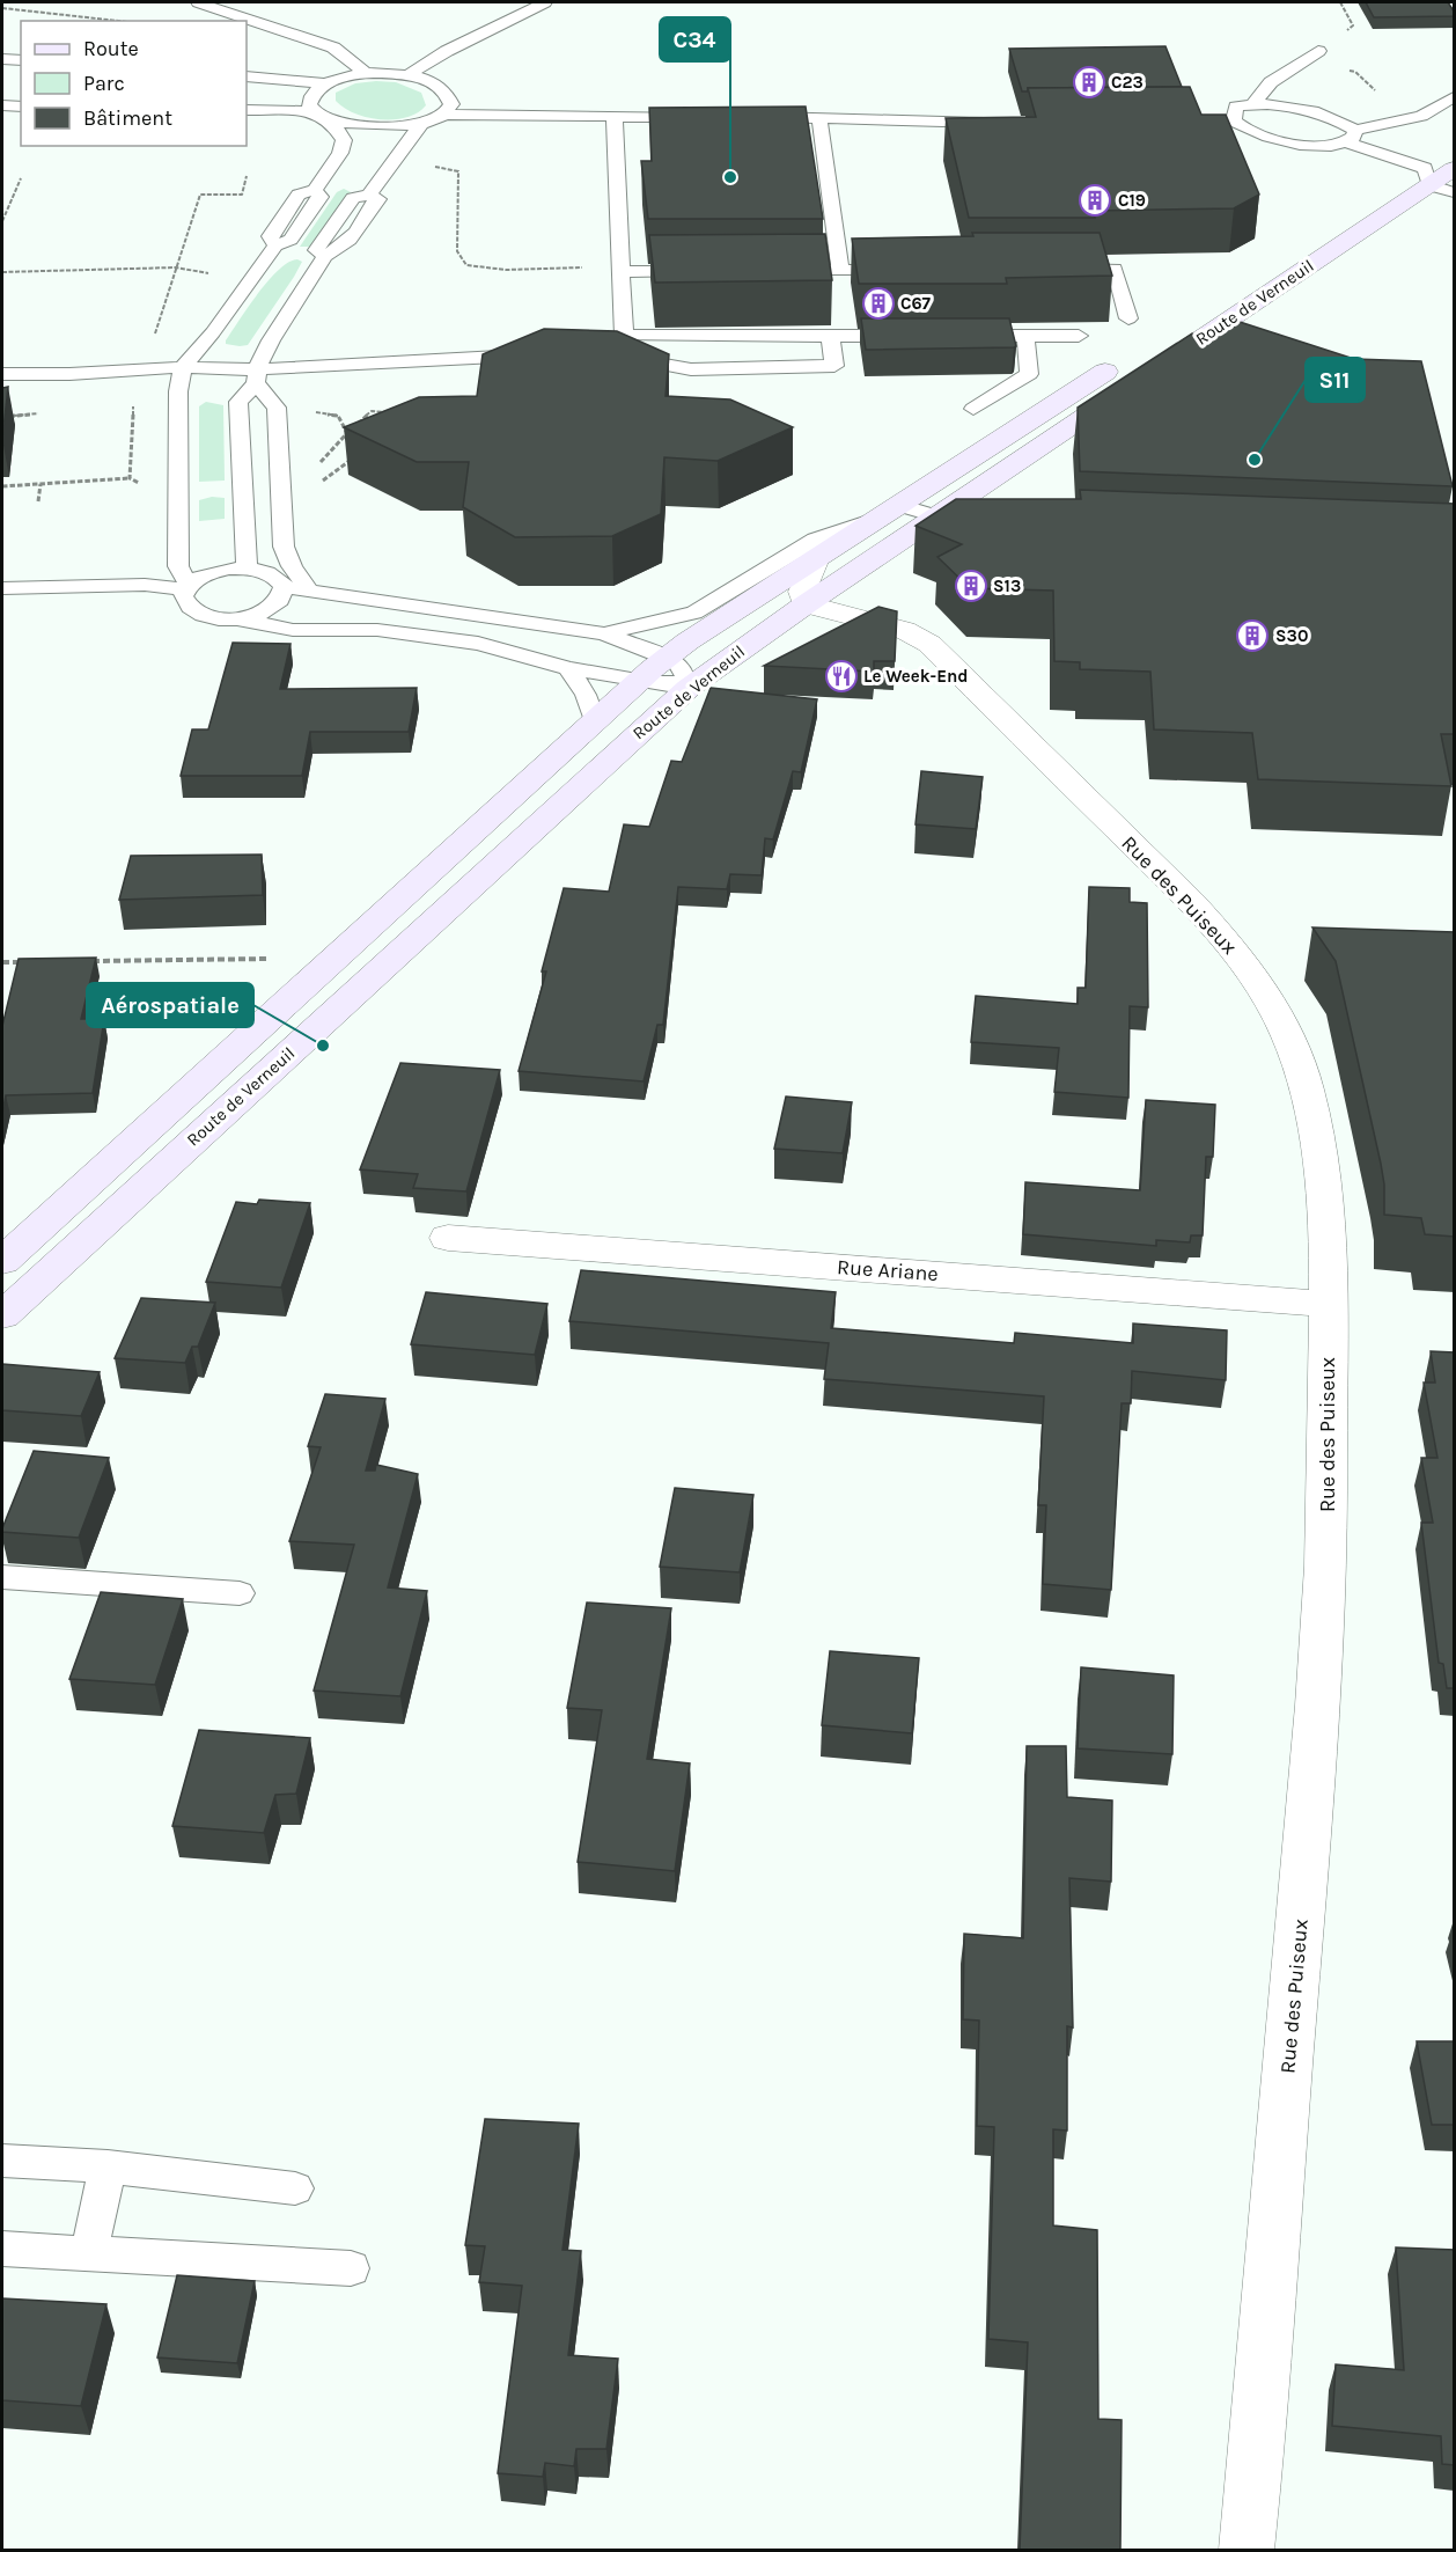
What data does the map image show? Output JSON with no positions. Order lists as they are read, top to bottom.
{
  "streets": {
    "main road": ["Route de Verneuil"],
    "street": ["Rue des Puiseux", "Rue Ariane"]
  },
  "crossings": [
    ["Route de Verneuil", "Rue des Puiseux"],
    ["Rue des Puiseux", "Rue Ariane"]
  ],
  "places": {
    "building": [
      "C23",
      "C19",
      "C67",
      "S13",
      "S30"
    ],
    "other": ["C34", "S11", "Aérospatiale"],
    "restaurant": ["Le Week-End"]
  },
  "legend": ["Route", "Parc", "Bâtiment"]
}
